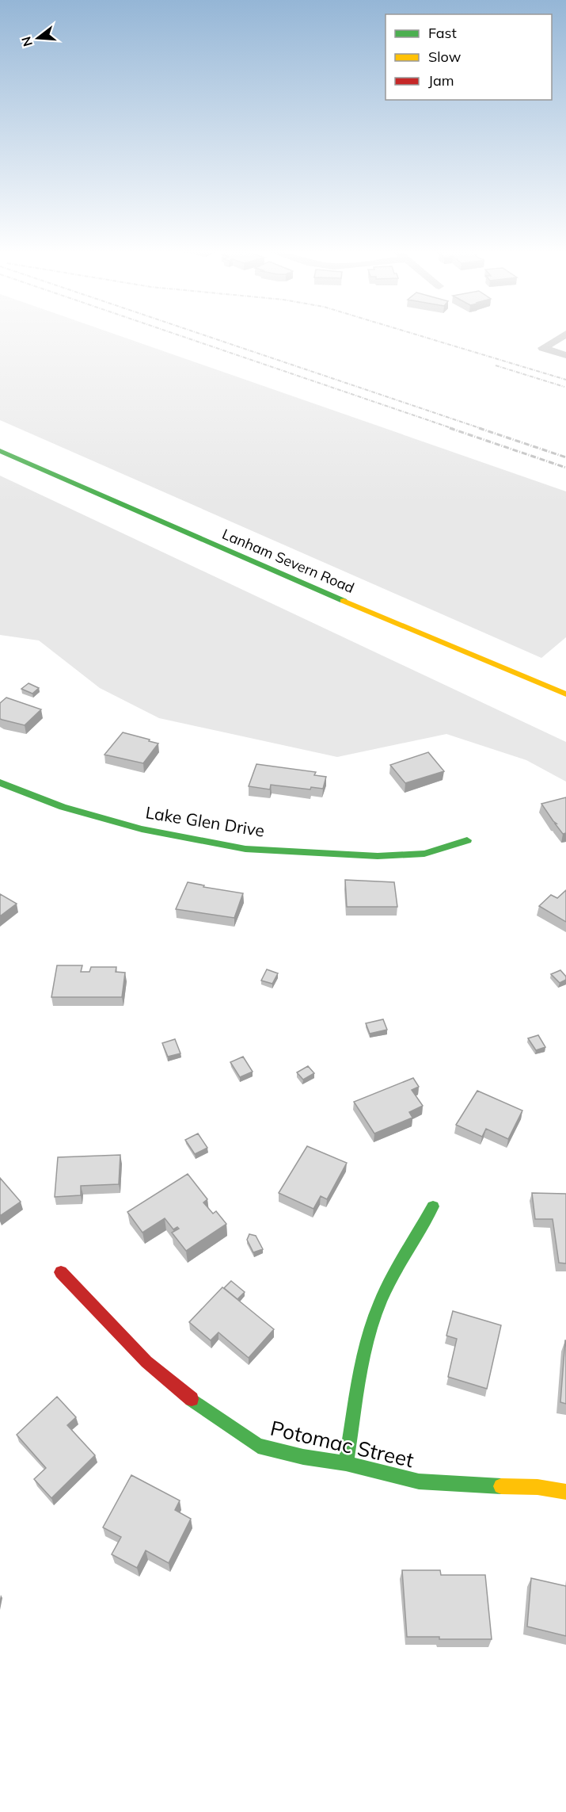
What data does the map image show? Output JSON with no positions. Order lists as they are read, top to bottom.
{
  "streets": {
    "street": ["Lanham Severn Road", "Lake Glen Drive", "Potomac Street"]
  },
  "legend": ["Fast", "Slow", "Jam"],
  "north": "left"
}
